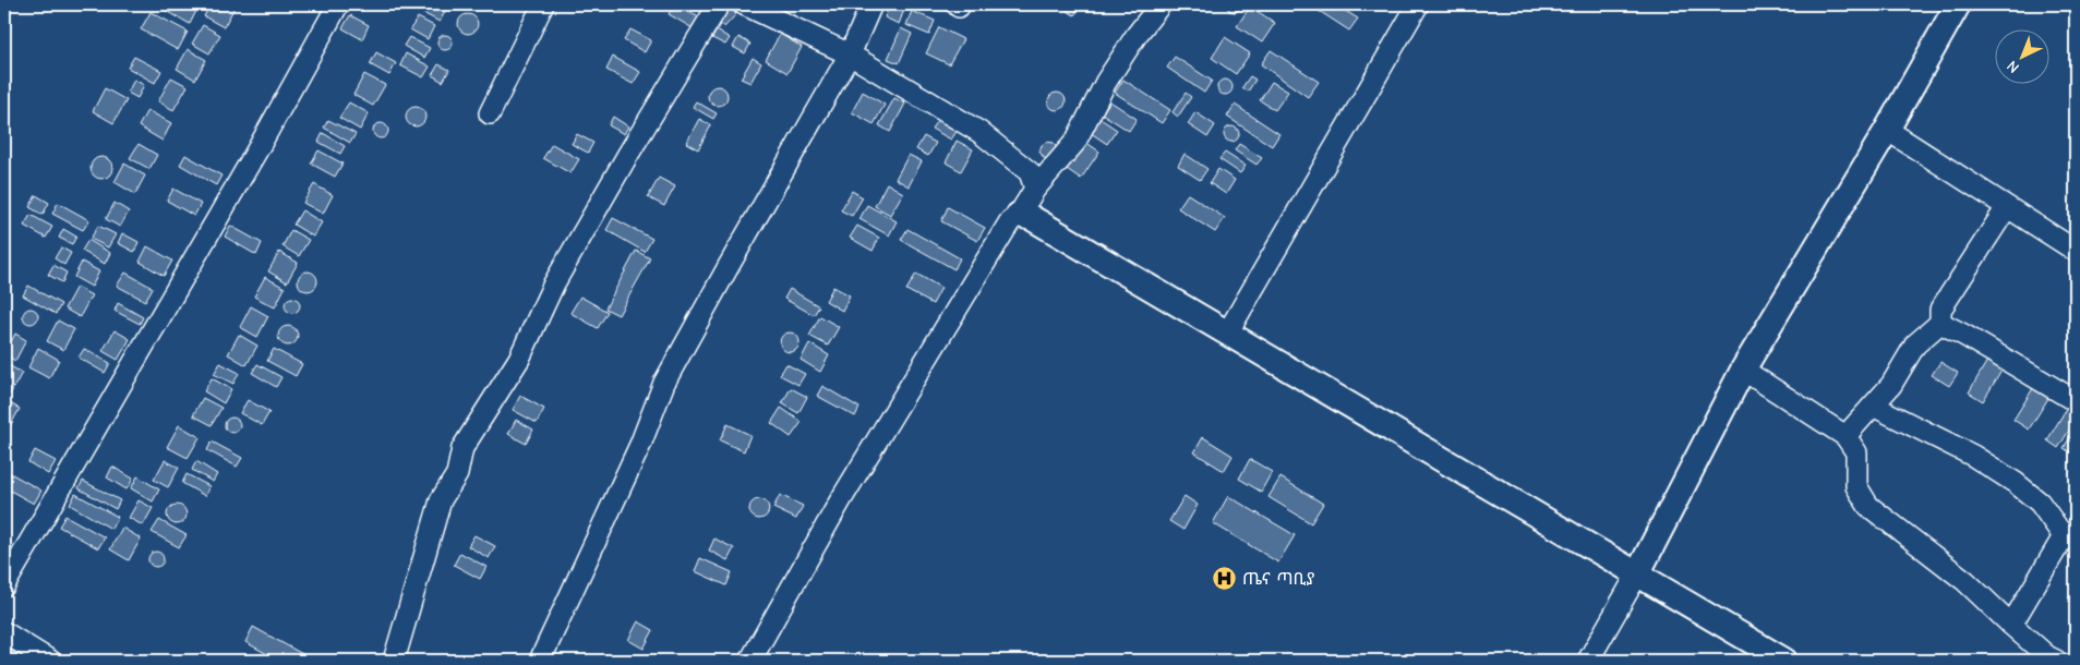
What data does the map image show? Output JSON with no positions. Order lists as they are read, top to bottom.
{
  "places": {
    "hospital": ["ጤና ጣቢያ"]
  },
  "north": "bottom left"
}
